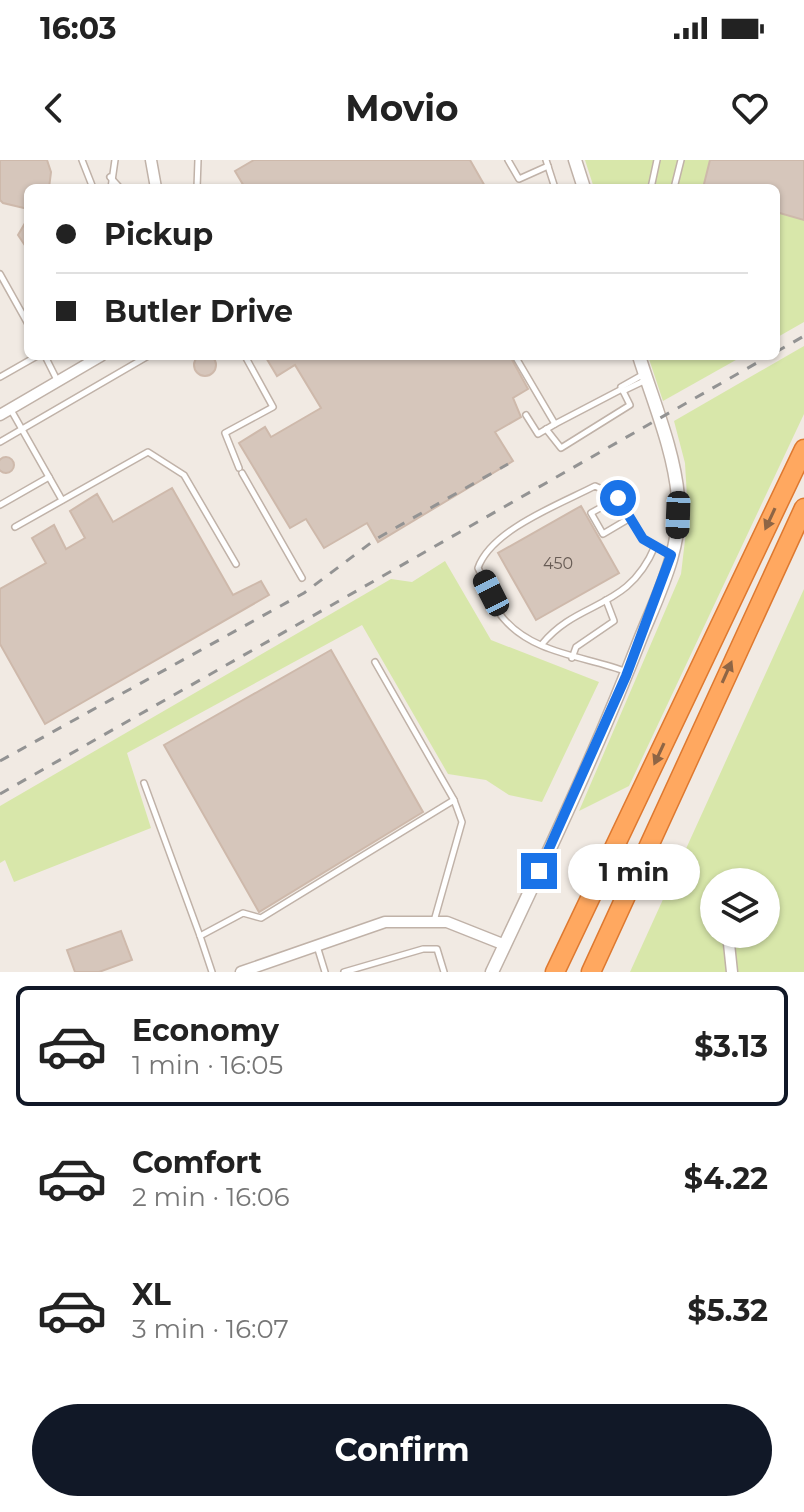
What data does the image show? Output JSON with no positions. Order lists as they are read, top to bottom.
{
  "house_numbers": ["450"],
  "page": {
    "status": "16:03",
    "header": "Movio",
    "banner": ["Pickup", "Butler Drive"],
    "bubble": "1 min",
    "list": [
      {
        "name": "Economy",
        "note": "1 min · 16:05",
        "value": "$3.13"
      },
      {
        "name": "Comfort",
        "note": "2 min · 16:06",
        "value": "$4.22"
      },
      {
        "name": "XL",
        "note": "3 min · 16:07",
        "value": "$5.32"
      }
    ],
    "buttons": "Confirm"
  }
}
